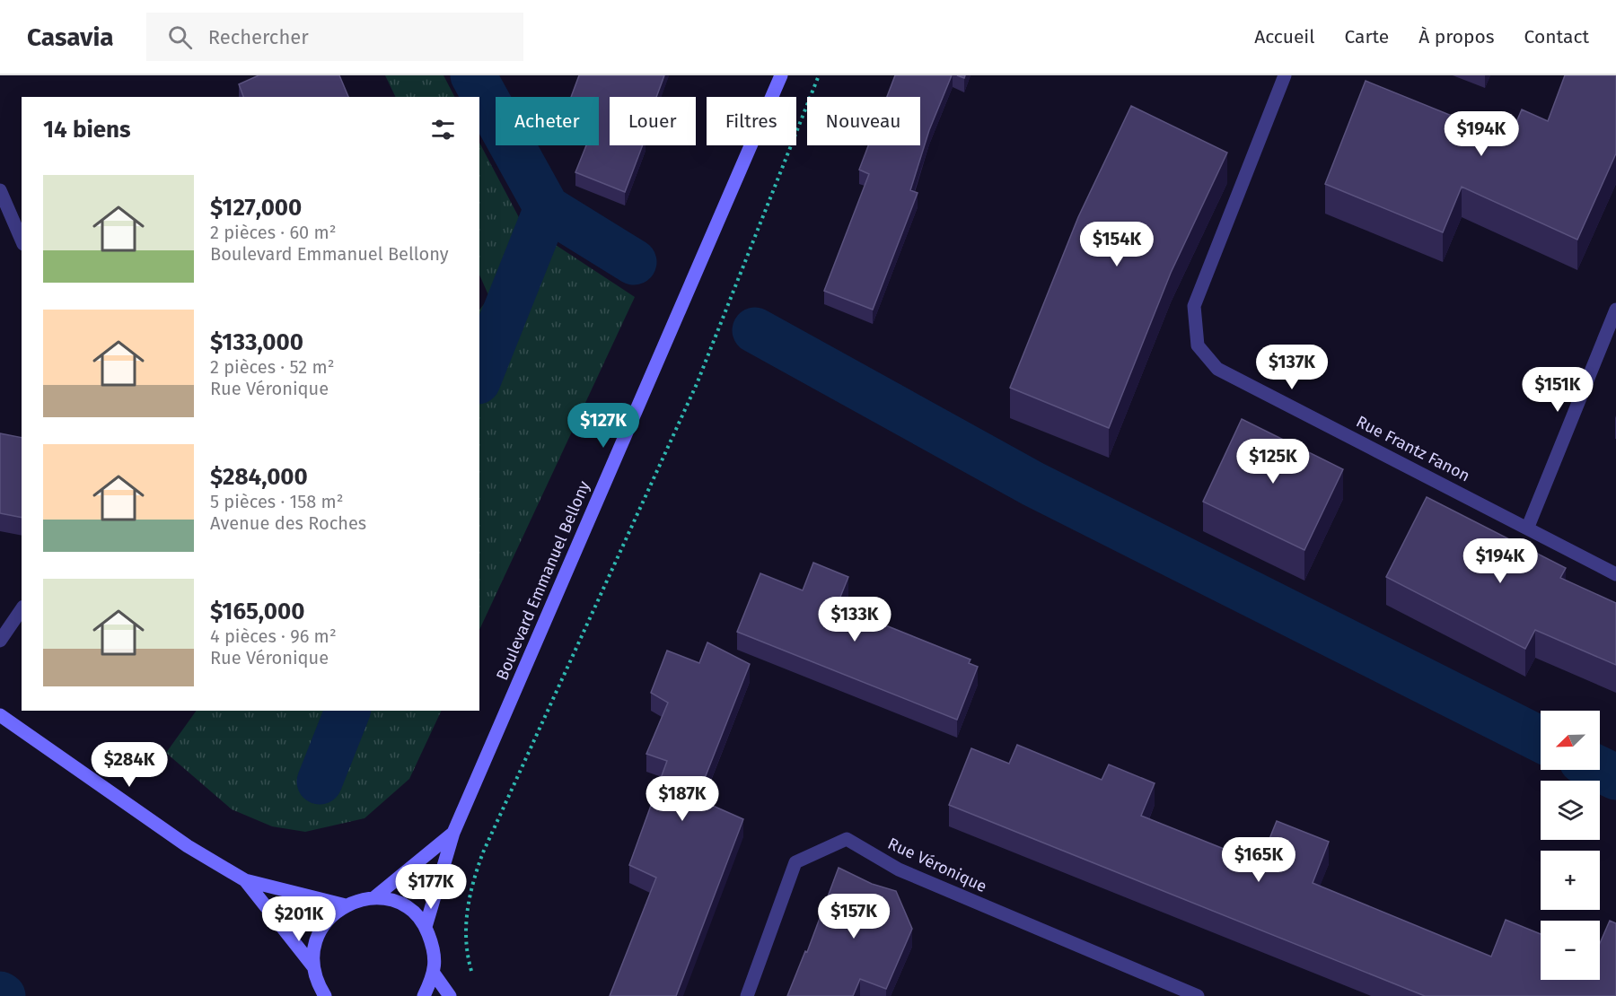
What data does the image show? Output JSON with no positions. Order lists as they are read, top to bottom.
{
  "streets": {
    "street": ["Rue Frantz Fanon", "Boulevard Emmanuel Bellony", "Rue Véronique"]
  },
  "north": "bottom left",
  "page": {
    "header": "Casavia",
    "search": "Rechercher",
    "nav": [
      "Accueil",
      "Carte",
      "À propos",
      "Contact"
    ],
    "chip": [
      "Acheter",
      "Louer",
      "Filtres",
      "Nouveau"
    ],
    "heading": "14 biens",
    "price": [
      "$194K",
      "$154K",
      "$137K",
      "$151K",
      "$127K",
      "$125K",
      "$194K",
      "$133K",
      "$284K",
      "$187K",
      "$165K",
      "$177K",
      "$157K",
      "$201K"
    ],
    "list": [
      {
        "name": "$127,000",
        "note": "2 pièces · 60 m² · Boulevard Emmanuel Bellony"
      },
      {
        "name": "$133,000",
        "note": "2 pièces · 52 m² · Rue Véronique"
      },
      {
        "name": "$284,000",
        "note": "5 pièces · 158 m² · Avenue des Roches"
      },
      {
        "name": "$165,000",
        "note": "4 pièces · 96 m² · Rue Véronique"
      }
    ],
    "map_buttons": ["+", "−"]
  }
}
